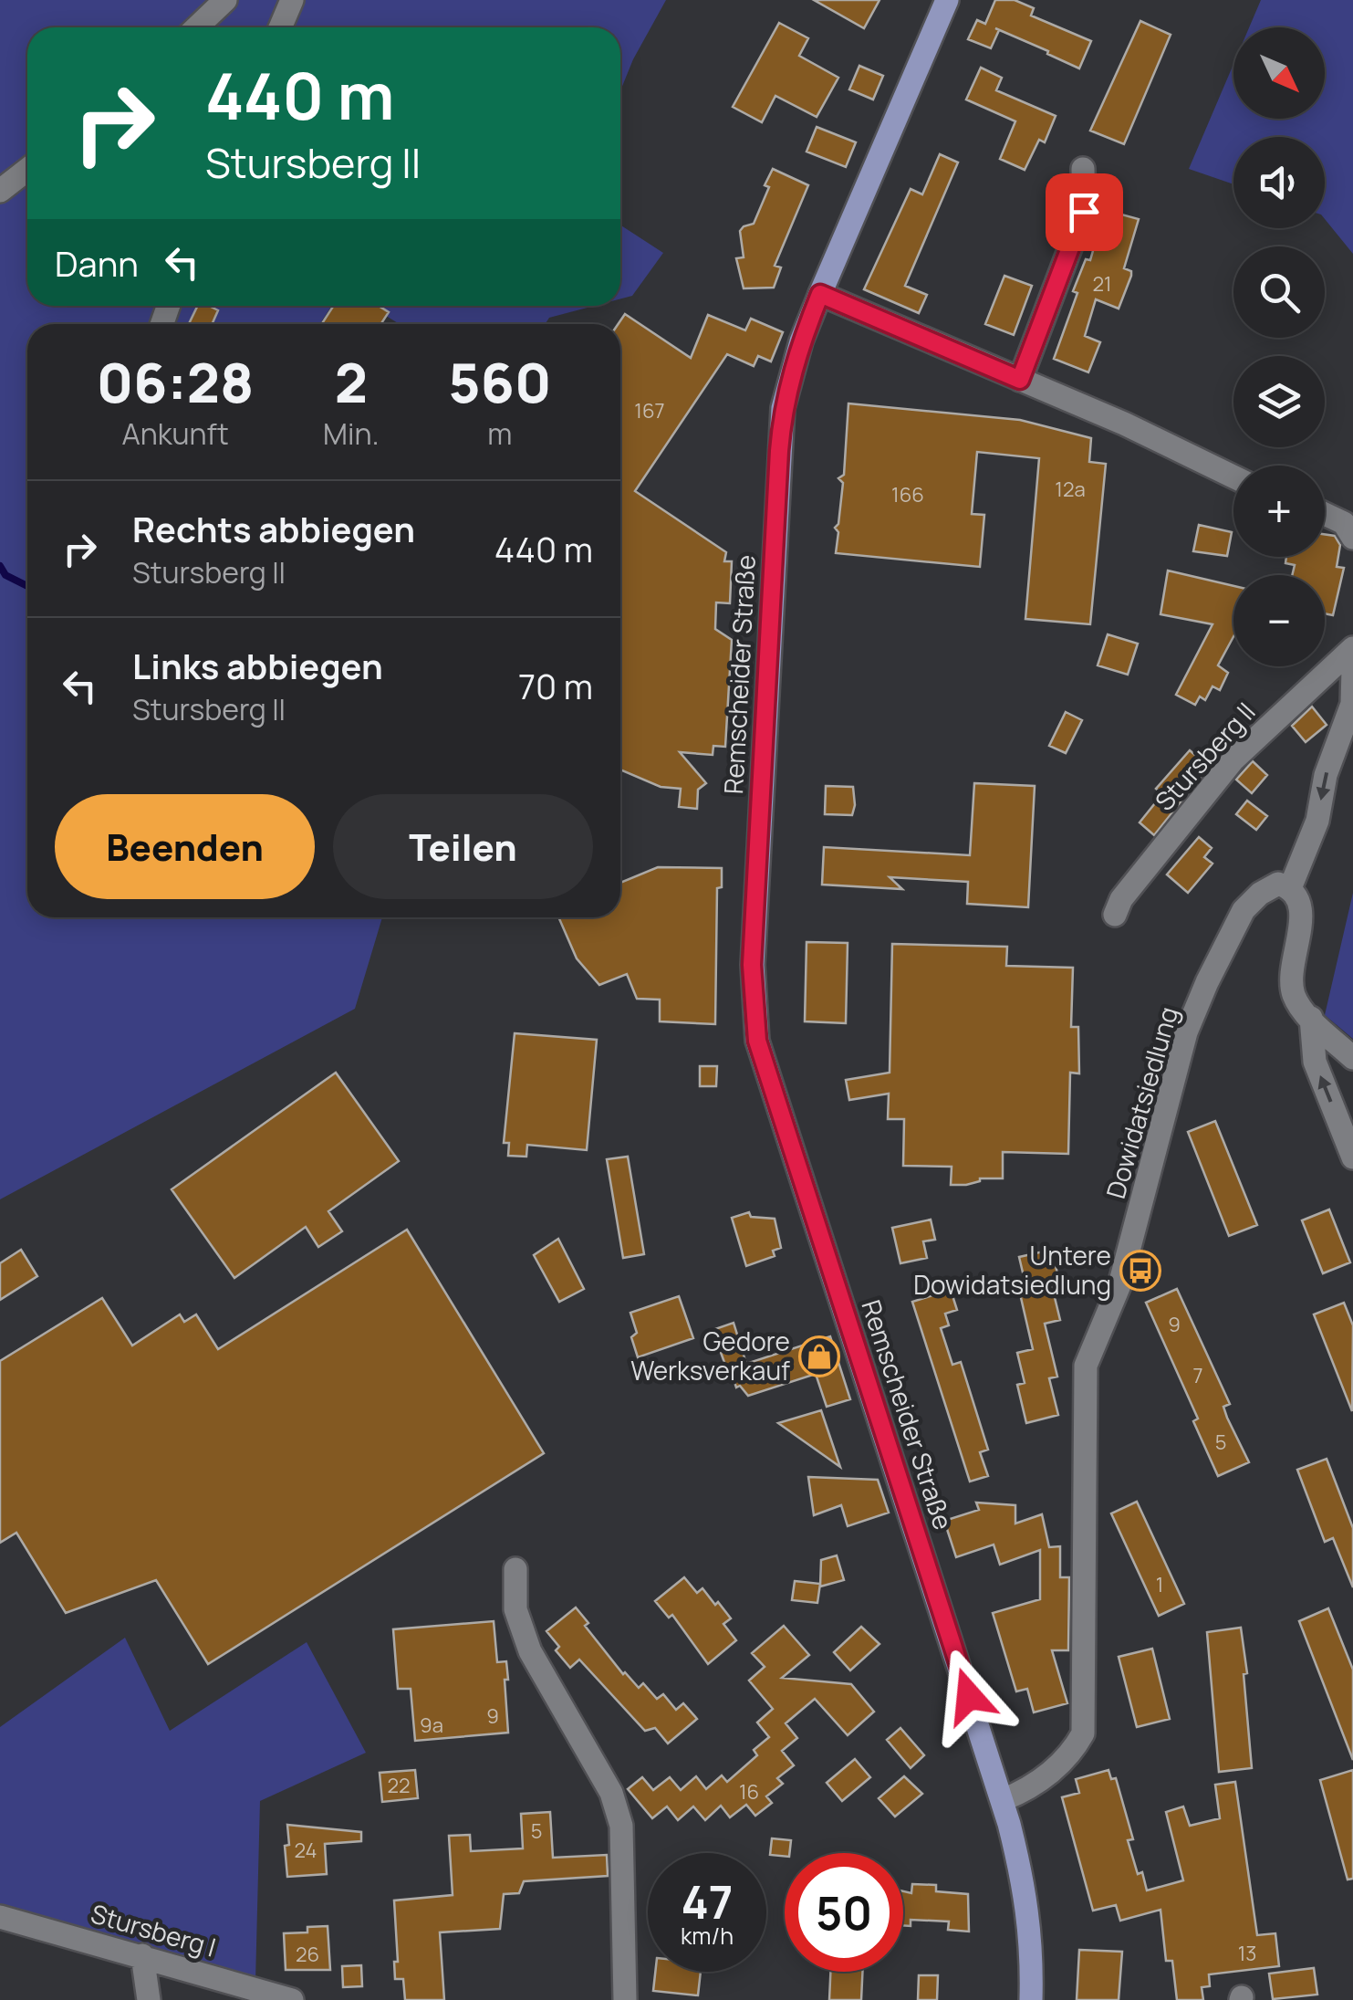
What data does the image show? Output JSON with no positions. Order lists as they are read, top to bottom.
{
  "streets": {
    "main road": ["Remscheider Straße"],
    "street": ["Stursberg II", "Dowidatsiedlung", "Stursberg I"]
  },
  "crossings": [
    ["Remscheider Straße", "Dowidatsiedlung"]
  ],
  "places": {
    "bus stop": ["Untere Dowidatsiedlung"],
    "shop": ["Gedore Werksverkauf"]
  },
  "house_numbers": [
    "21",
    "167",
    "12a",
    "166",
    "9",
    "7",
    "5",
    "1",
    "9",
    "9a",
    "22",
    "16",
    "5",
    "24",
    "13",
    "26"
  ],
  "north": "bottom right",
  "page": {
    "map_buttons": ["+", "−"],
    "turn": ["440 m", "Stursberg II"],
    "then": "Dann",
    "eta": [
      "06:28",
      "Ankunft",
      "2",
      "Min.",
      "560",
      "m"
    ],
    "list": [
      {
        "name": "Rechts abbiegen",
        "note": "Stursberg II",
        "value": "440 m"
      },
      {
        "name": "Links abbiegen",
        "note": "Stursberg II",
        "value": "70 m"
      }
    ],
    "buttons": ["Beenden", "Teilen"],
    "speed": "47 km/h",
    "limit": "50"
  }
}
